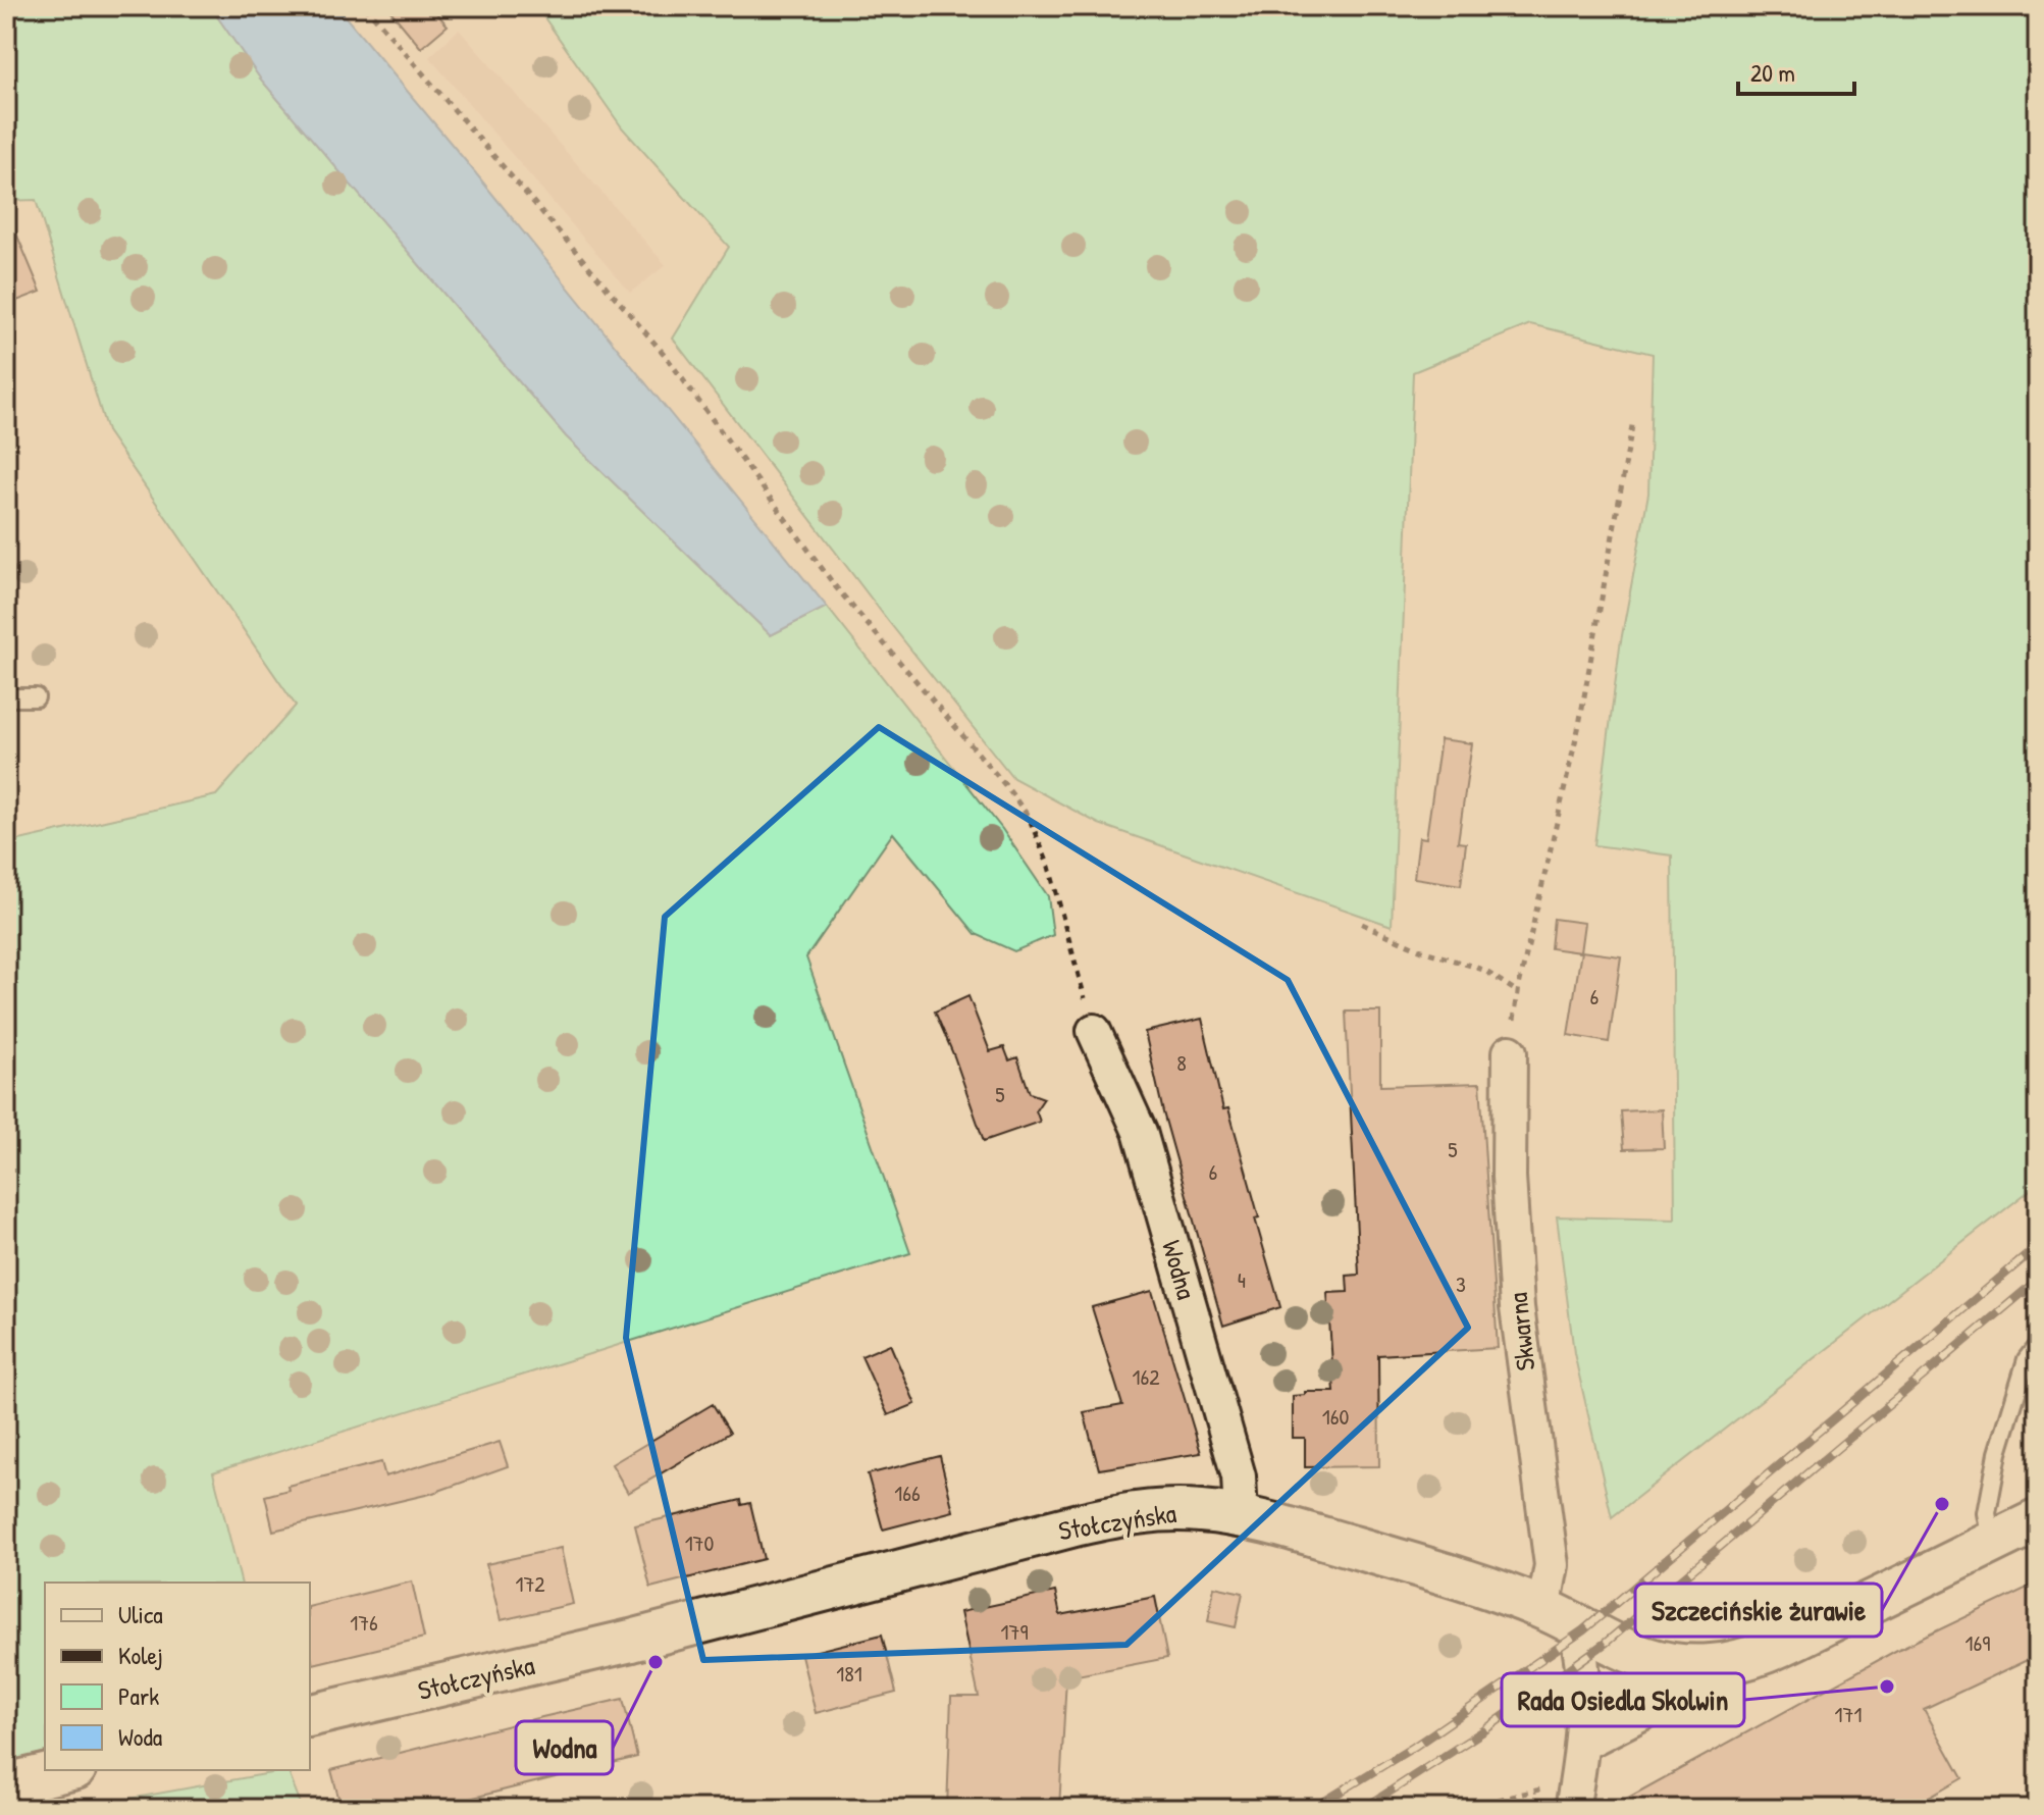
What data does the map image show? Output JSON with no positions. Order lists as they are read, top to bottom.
{
  "streets": {
    "street": ["Wodna", "Skwarna", "Stołczyńska"]
  },
  "crossings": [
    ["Wodna", "Stołczyńska"],
    ["Skwarna", "Stołczyńska"]
  ],
  "places": ["Szczecińskie żurawie", "Wodna", "Rada Osiedla Skolwin"],
  "house_numbers": [
    "6",
    "8",
    "5",
    "5",
    "6",
    "4",
    "3",
    "162",
    "160",
    "166",
    "170",
    "172",
    "176",
    "179",
    "169",
    "181",
    "171"
  ],
  "legend": [
    "Ulica",
    "Kolej",
    "Park",
    "Woda"
  ],
  "scale_bar": "20 m"
}
